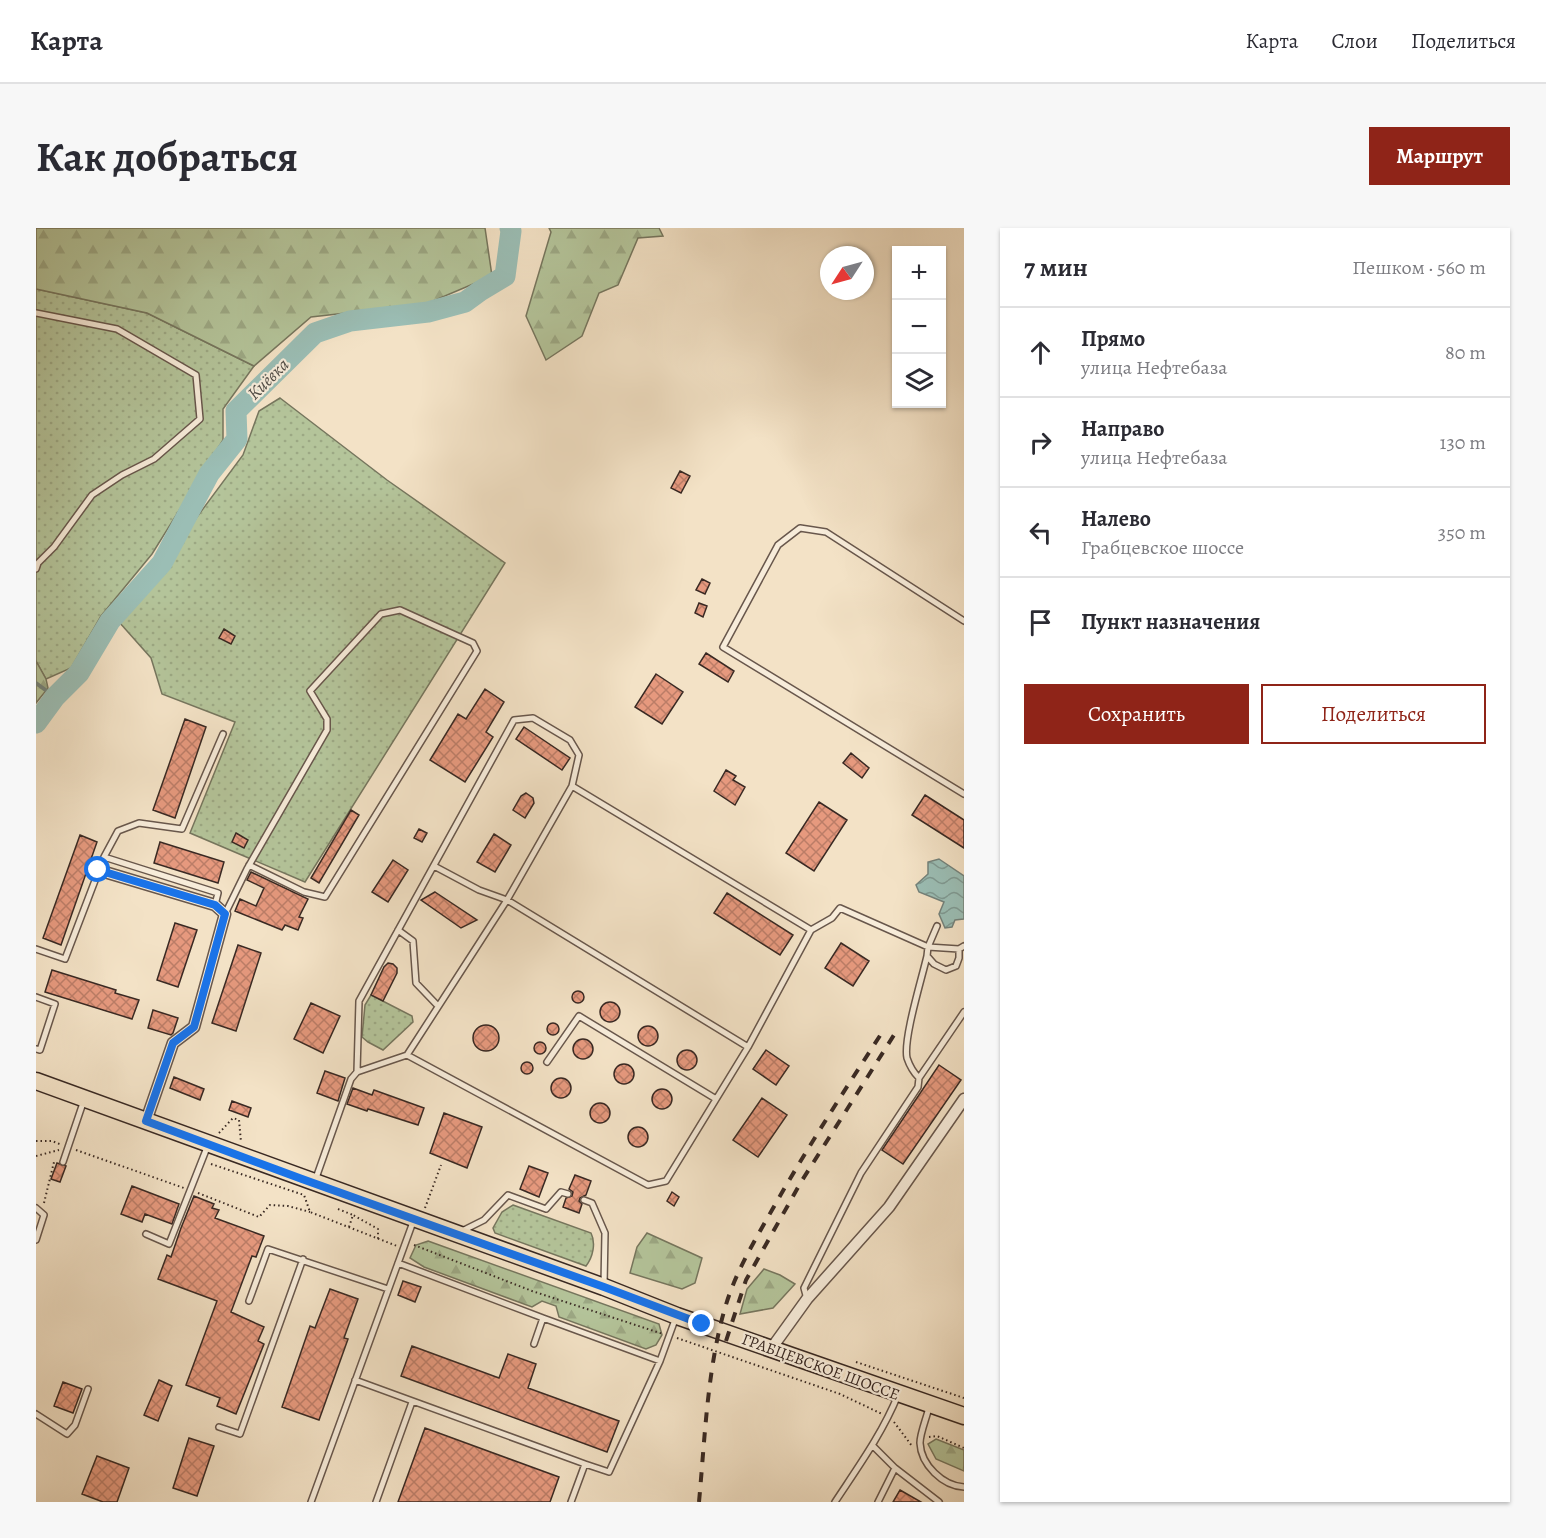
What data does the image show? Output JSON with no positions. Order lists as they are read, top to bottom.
{
  "streets": {
    "main road": ["ГРАБЦЕВСКОЕ ШОССЕ"]
  },
  "water": ["Киёвка"],
  "north": "bottom left",
  "page": {
    "header": "Карта",
    "nav": ["Карта", "Слои", "Поделиться"],
    "buttons": [
      "Маршрут",
      ["Сохранить", "Поделиться"]
    ],
    "title": "Как добраться",
    "heading": ["7 мин", "Пешком · 560 m"],
    "map_buttons": ["+", "−"],
    "list": [
      ["Прямо", "улица Нефтебаза", "80 m"],
      ["Направо", "улица Нефтебаза", "130 m"],
      ["Налево", "Грабцевское шоссе", "350 m"],
      "Пункт назначения"
    ]
  }
}
